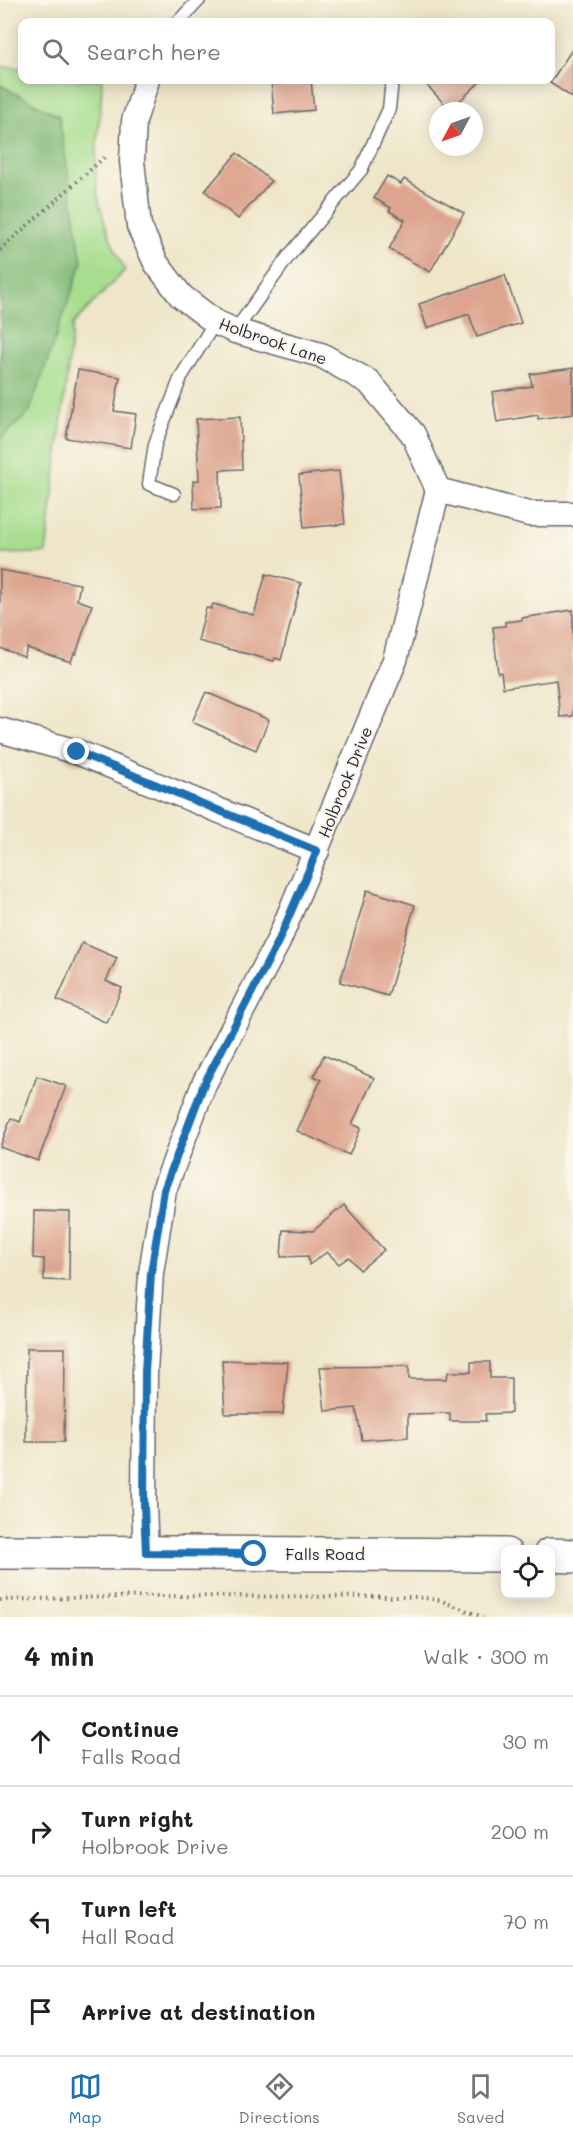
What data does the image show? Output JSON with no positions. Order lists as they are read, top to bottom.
{
  "streets": {
    "main road": ["Falls Road"],
    "street": ["Holbrook Lane", "Holbrook Drive"]
  },
  "crossings": [
    ["Holbrook Lane", "Holbrook Drive"],
    ["Holbrook Drive", "Falls Road"]
  ],
  "north": "bottom left",
  "page": {
    "search": "Search here",
    "heading": ["4 min", "Walk · 300 m"],
    "list": [
      ["Continue", "Falls Road", "30 m"],
      ["Turn right", "Holbrook Drive", "200 m"],
      ["Turn left", "Hall Road", "70 m"],
      "Arrive at destination"
    ],
    "nav": ["Map", "Directions", "Saved"]
  }
}
